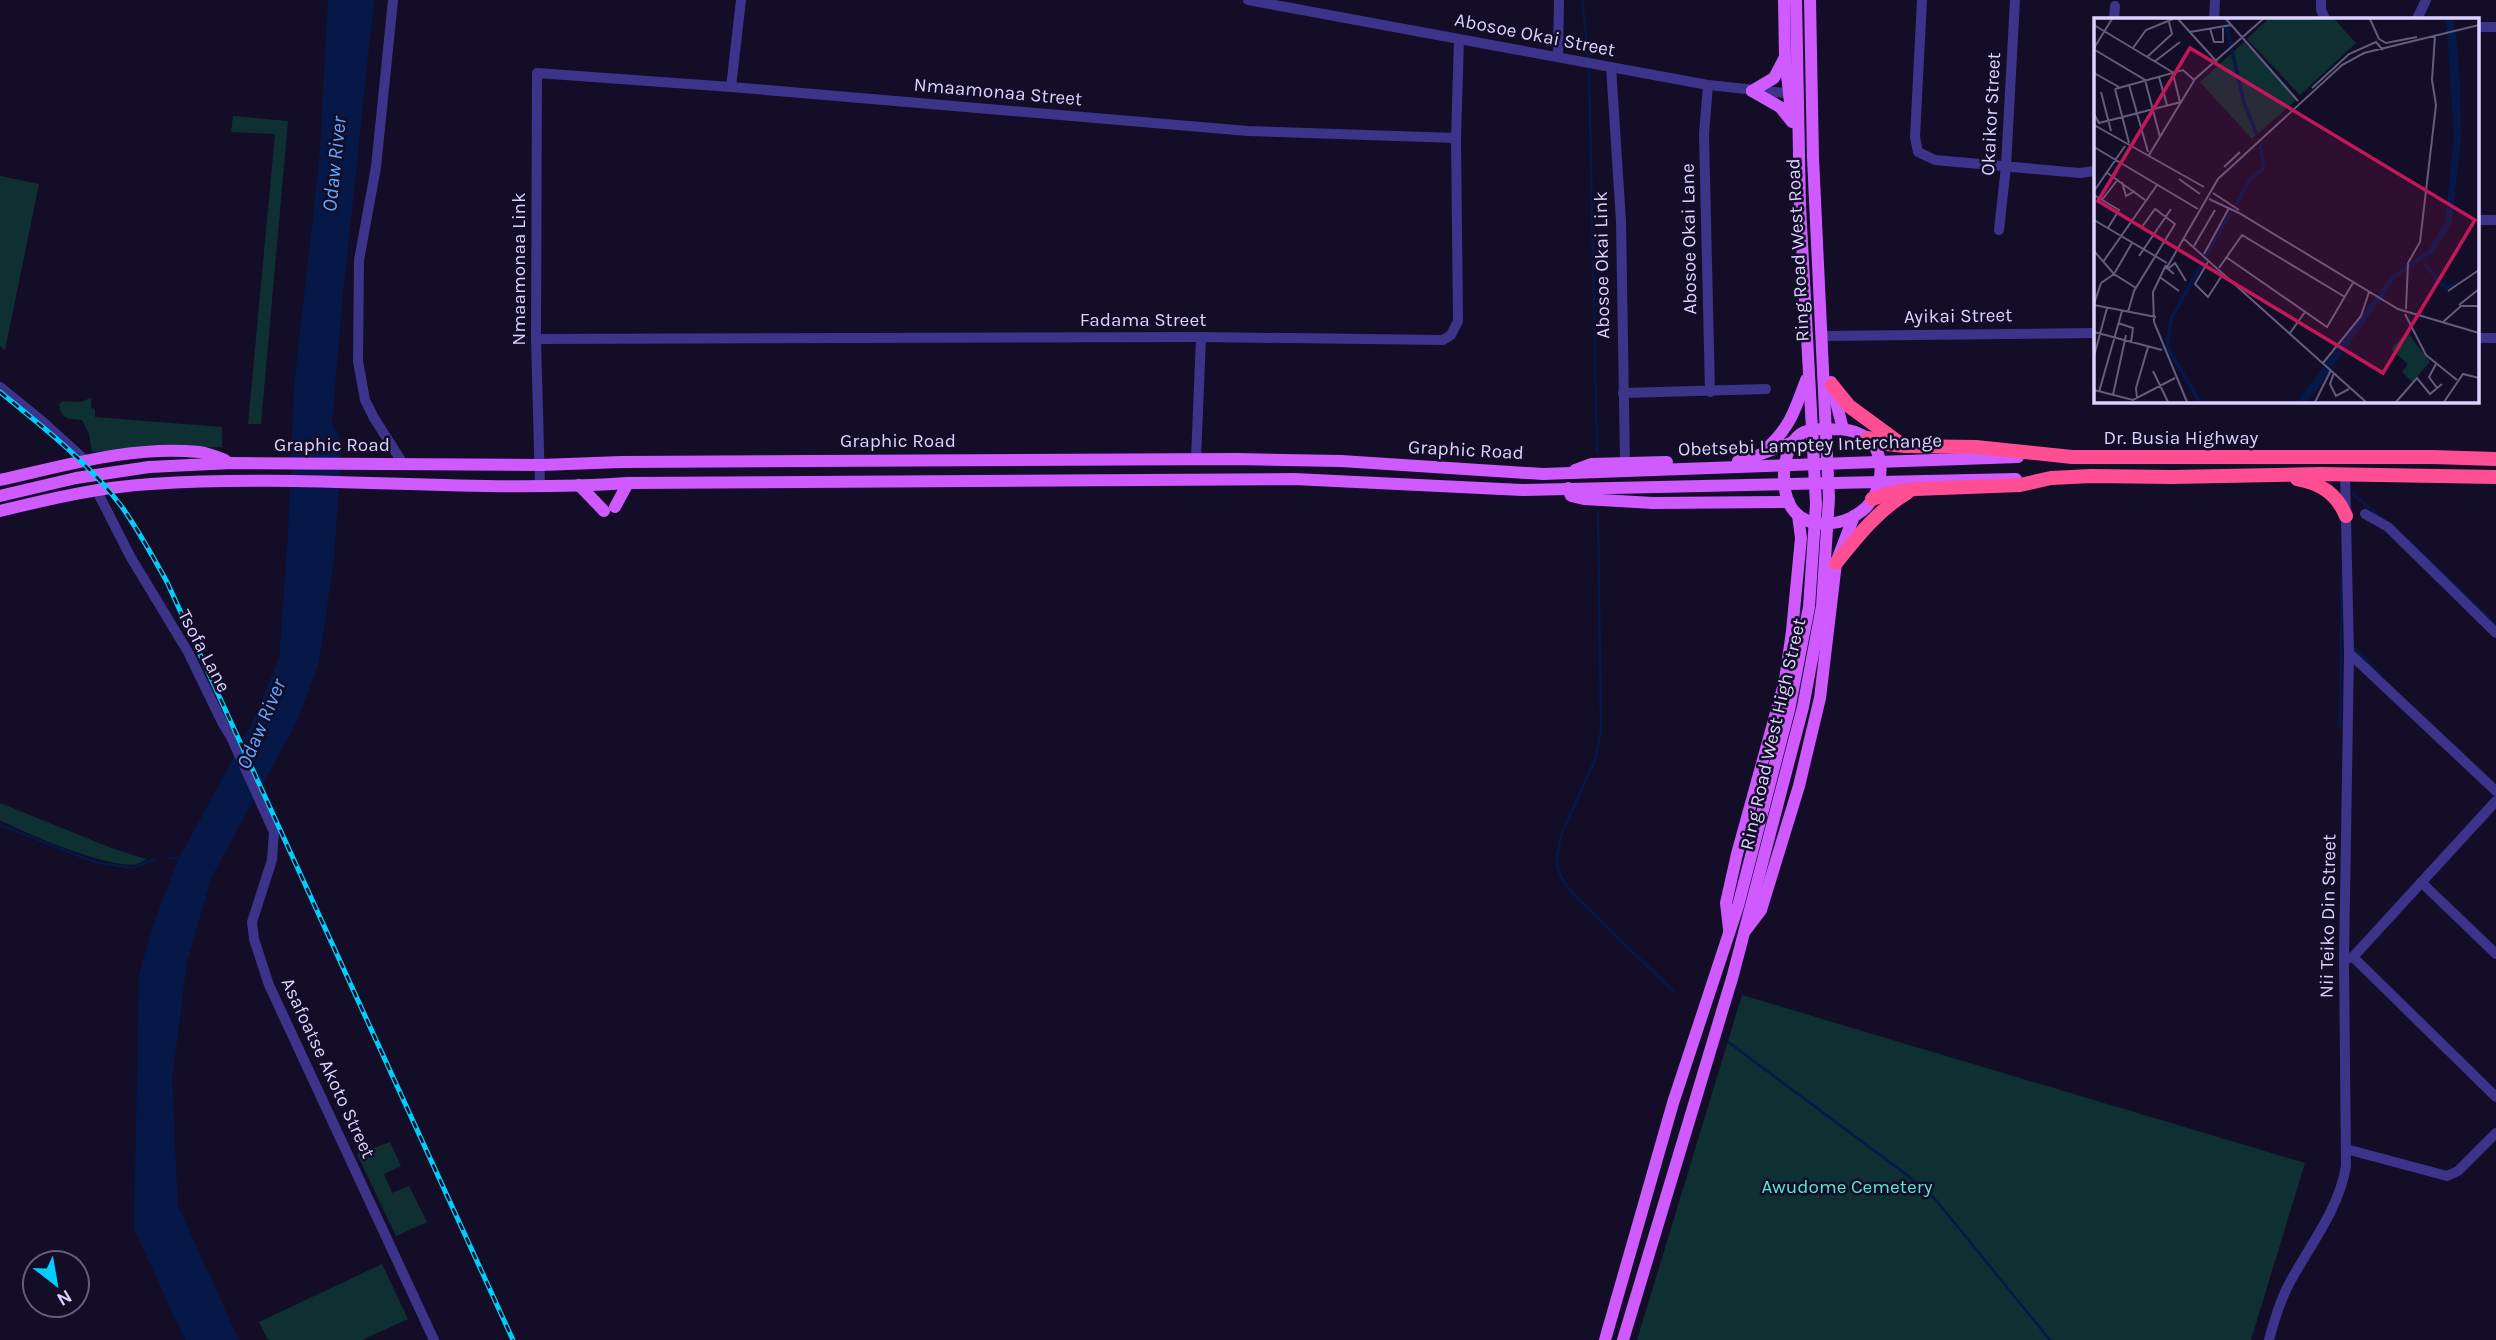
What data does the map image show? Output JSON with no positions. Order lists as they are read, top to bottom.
{
  "streets": {
    "highway": ["Dr. Busia Highway"],
    "main road": [
      "Ring Road West Road",
      "Graphic Road",
      "Obetsebi Lamptey Interchange",
      "Ring Road West High Street"
    ],
    "street": [
      "Abosoe Okai Street",
      "Nmaamonaa Street",
      "Okaikor Street",
      "Abosoe Okai Lane",
      "Abosoe Okai Link",
      "Nmaamonaa Link",
      "Ayikai Street",
      "Fadama Street",
      "Tsofa Lane",
      "Nii Teiko Din Street",
      "Asafoatse Akoto Street"
    ]
  },
  "crossings": [
    ["Abosoe Okai Street", "Abosoe Okai Lane"],
    ["Abosoe Okai Street", "Ring Road West Road"],
    ["Abosoe Okai Street", "Abosoe Okai Link"],
    ["Abosoe Okai Street", "Fadama Street"],
    ["Nmaamonaa Street", "Nmaamonaa Link"],
    ["Nmaamonaa Street", "Fadama Street"],
    ["Ring Road West Road", "Ayikai Street"],
    ["Ring Road West Road", "Dr. Busia Highway"],
    ["Ring Road West Road", "Graphic Road"],
    ["Ring Road West Road", "Ring Road West High Street"],
    ["Abosoe Okai Link", "Graphic Road"],
    ["Nmaamonaa Link", "Fadama Street"],
    ["Nmaamonaa Link", "Graphic Road"],
    ["Dr. Busia Highway", "Graphic Road"],
    ["Dr. Busia Highway", "Obetsebi Lamptey Interchange"],
    ["Dr. Busia Highway", "Ring Road West High Street"],
    ["Dr. Busia Highway", "Nii Teiko Din Street"],
    ["Graphic Road", "Obetsebi Lamptey Interchange"],
    ["Graphic Road", "Ring Road West High Street"],
    ["Tsofa Lane", "Asafoatse Akoto Street"]
  ],
  "water": ["Odaw River"],
  "parks": ["Awudome Cemetery"],
  "north": "bottom right"
}
